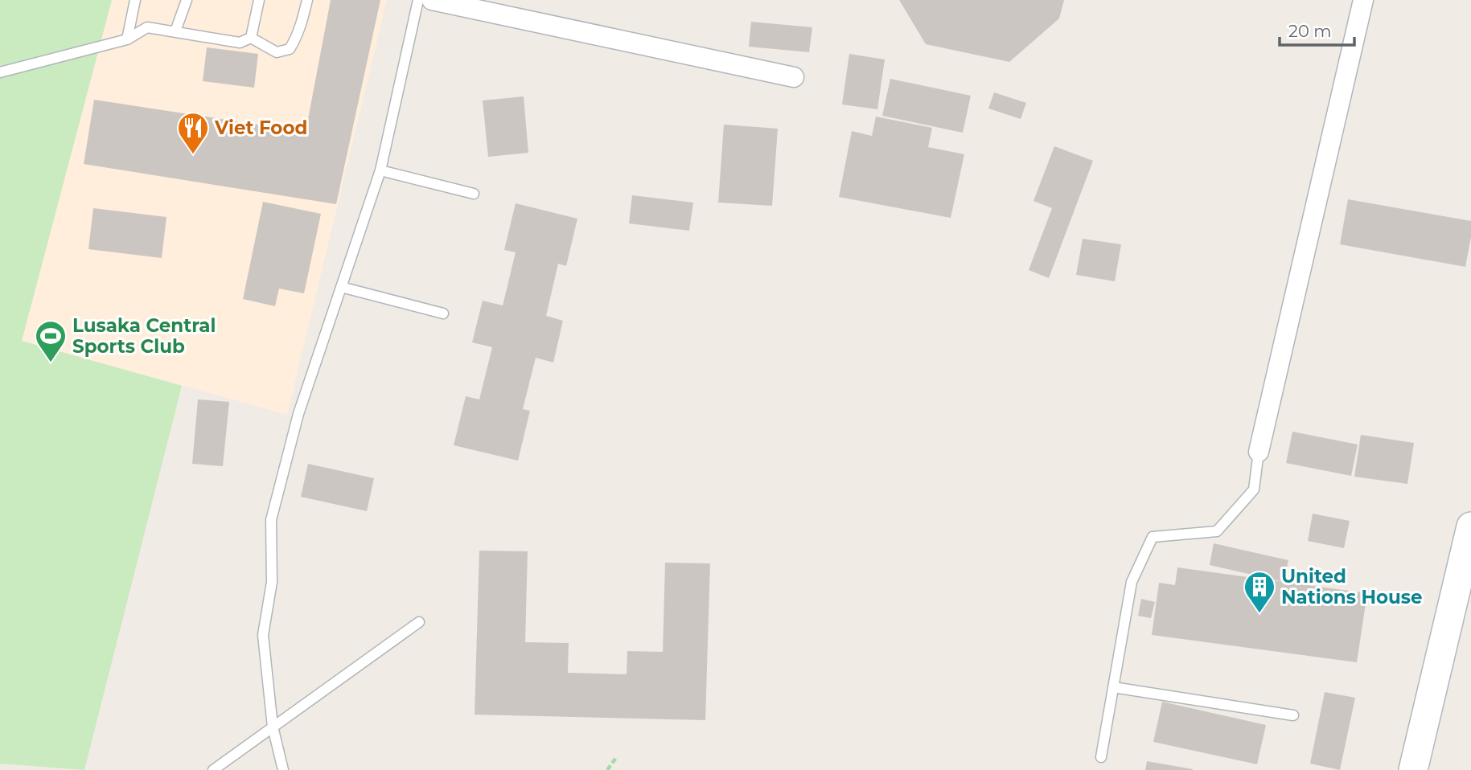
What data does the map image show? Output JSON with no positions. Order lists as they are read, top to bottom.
{
  "places": {
    "restaurant": ["Viet Food"],
    "sports": ["Lusaka Central Sports Club"],
    "building": ["United Nations House"]
  },
  "scale_bar": "20 m"
}
